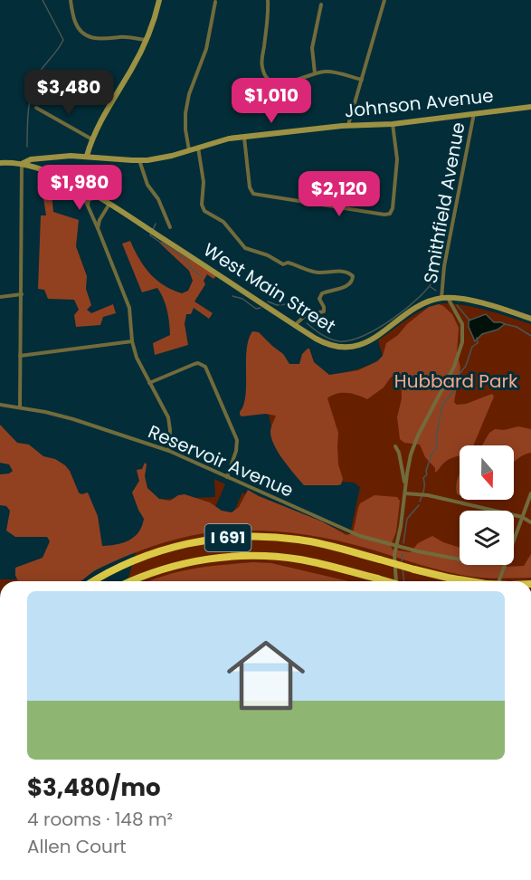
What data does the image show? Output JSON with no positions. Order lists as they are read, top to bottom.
{
  "streets": {
    "highway": ["I 691"],
    "street": [
      "Johnson Avenue",
      "Smithfield Avenue",
      "West Main Street",
      "Reservoir Avenue"
    ]
  },
  "crossings": [
    ["Johnson Avenue", "Smithfield Avenue"],
    ["Johnson Avenue", "West Main Street"],
    ["Smithfield Avenue", "West Main Street"]
  ],
  "parks": ["Hubbard Park"],
  "north": "bottom",
  "page": {
    "price": [
      "$3,480",
      "$1,010",
      "$1,980",
      "$2,120"
    ],
    "list": [
      {
        "name": "$3,480/mo",
        "note": "4 rooms · 148 m² · Allen Court"
      }
    ]
  }
}
